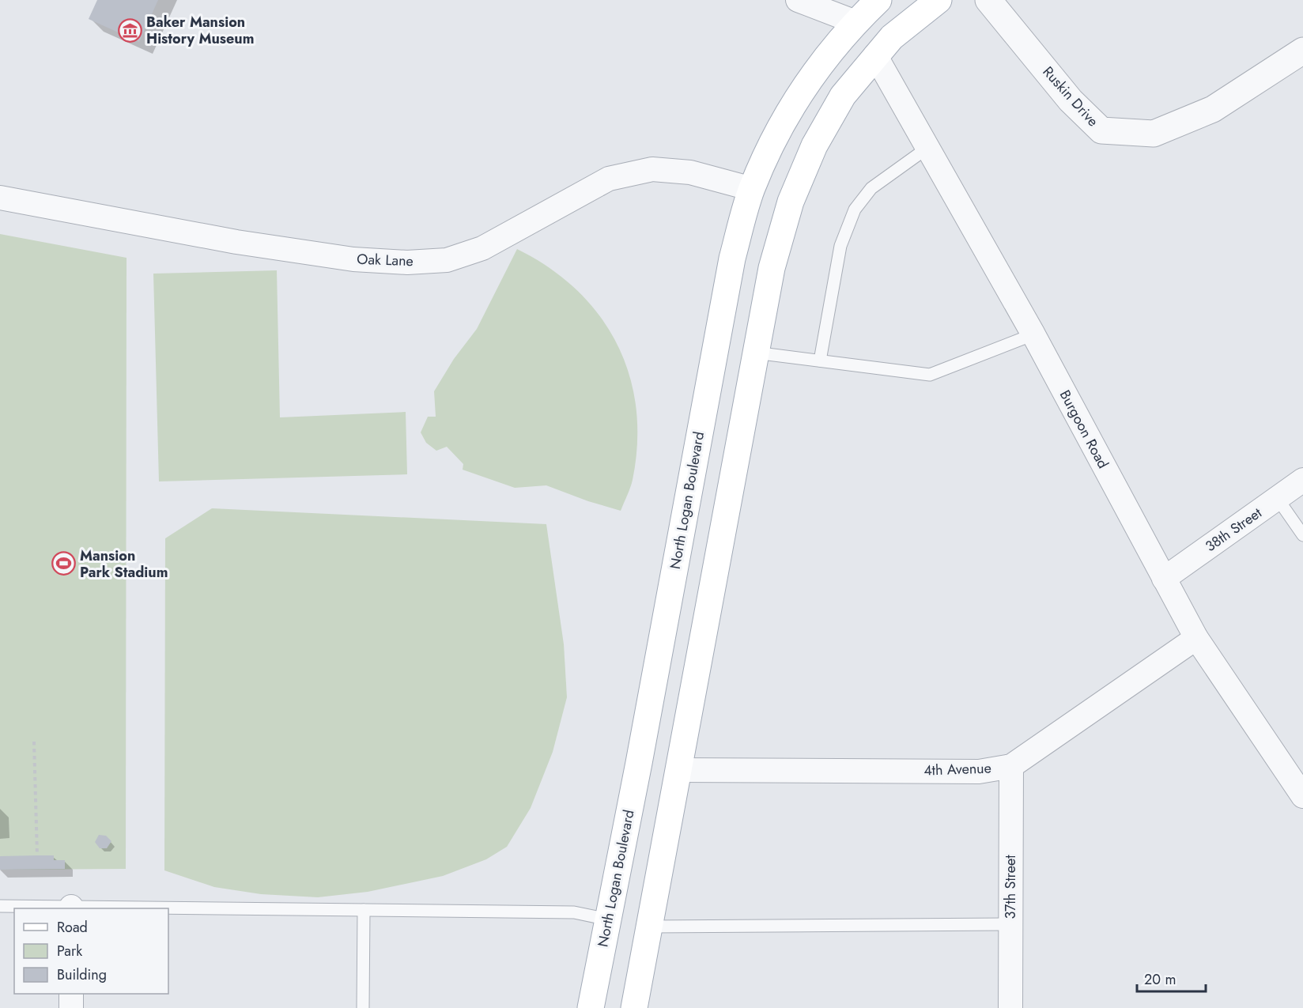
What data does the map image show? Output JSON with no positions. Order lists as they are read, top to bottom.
{
  "streets": {
    "main road": ["North Logan Boulevard"],
    "street": [
      "Ruskin Drive",
      "Oak Lane",
      "Burgoon Road",
      "38th Street",
      "4th Avenue",
      "37th Street"
    ]
  },
  "crossings": [
    ["Oak Lane", "North Logan Boulevard"],
    ["Burgoon Road", "38th Street"],
    ["Burgoon Road", "4th Avenue"],
    ["4th Avenue", "37th Street"]
  ],
  "places": {
    "museum": ["Baker Mansion History Museum"],
    "sports": ["Mansion Park Stadium"]
  },
  "legend": ["Road", "Park", "Building"],
  "scale_bar": "20 m"
}
